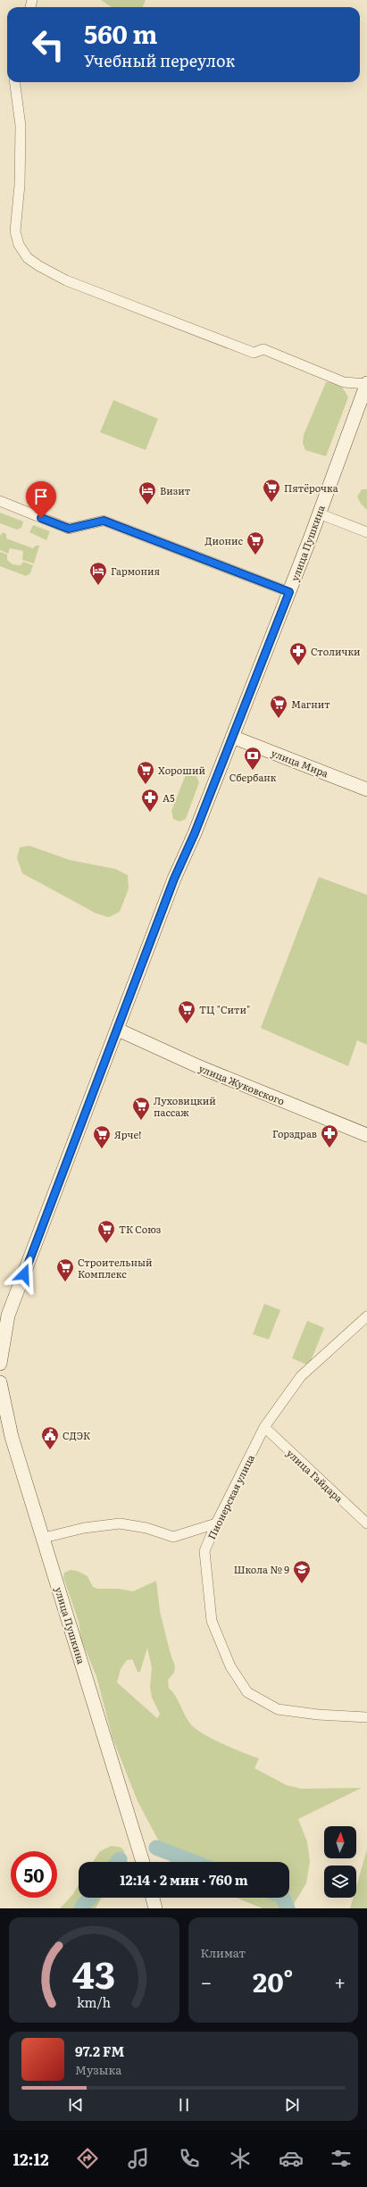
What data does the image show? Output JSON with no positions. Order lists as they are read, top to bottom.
{
  "streets": {
    "main road": ["улица Пушкина", "улица Мира", "улица Жуковского"],
    "street": ["улица Гайдара", "Пионерская улица"]
  },
  "crossings": [
    ["улица Пушкина", "улица Мира"],
    ["улица Пушкина", "улица Жуковского"],
    ["улица Гайдара", "Пионерская улица"]
  ],
  "places": {
    "supermarket": [
      "Пятёрочка",
      "Дионис",
      "Магнит",
      "Хороший",
      "ТЦ \"Сити\"",
      "Луховицкий пассаж",
      "Ярче!",
      "ТК Союз",
      "Строительный Комплекс"
    ],
    "hotel": ["Визит", "Гармония"],
    "pharmacy": ["Столички", "А5", "Горздрав"],
    "bank": ["Сбербанк"],
    "public building": ["СДЭК"],
    "school or university": ["Школа № 9"]
  },
  "north": "top",
  "page": {
    "turn": ["560 m", "Учебный переулок"],
    "limit": "50",
    "trip": "12:14 · 2 мин · 760 m",
    "tile": "Климат",
    "heat": ["−", "20°", "+"],
    "song": ["97.2 FM", "Музыка"],
    "tabs": "12:12",
    "gauge": ["43", "km/h"]
  }
}
